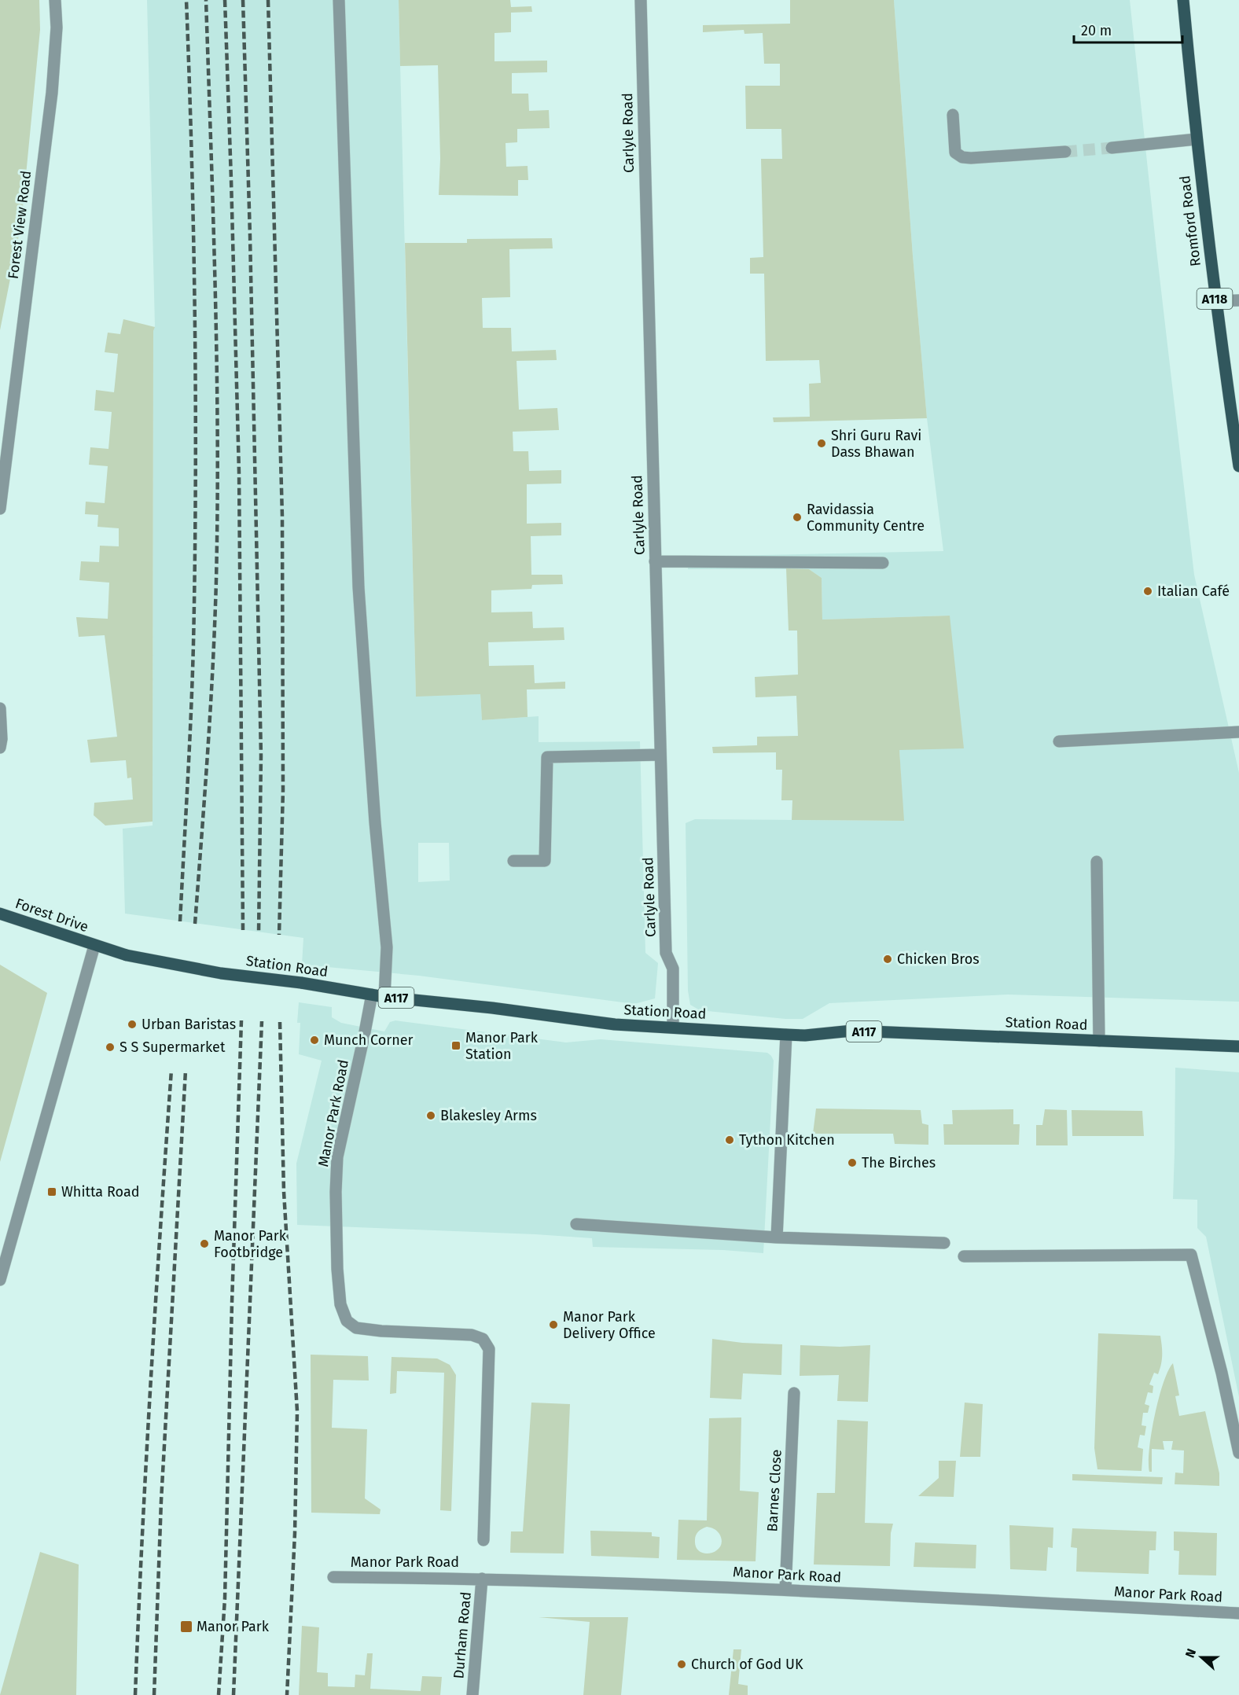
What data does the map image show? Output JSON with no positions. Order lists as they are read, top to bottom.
{
  "streets": {
    "main road": [
      "Romford Road",
      "A118",
      "Forest Drive",
      "Station Road",
      "A117"
    ],
    "street": [
      "Carlyle Road",
      "Forest View Road",
      "Manor Park Road",
      "Barnes Close",
      "Durham Road"
    ]
  },
  "crossings": [
    ["Carlyle Road", "Station Road"],
    ["Forest Drive", "Station Road"],
    ["Station Road", "Manor Park Road"],
    ["Manor Park Road", "Barnes Close"],
    ["Manor Park Road", "Durham Road"]
  ],
  "places": {
    "other": [
      "Shri Guru Ravi Dass Bhawan",
      "Ravidassia Community Centre",
      "Italian Café",
      "Chicken Bros",
      "Urban Baristas",
      "Munch Corner",
      "S S Supermarket",
      "Blakesley Arms",
      "Tython Kitchen",
      "The Birches",
      "Manor Park Footbridge",
      "Manor Park Delivery Office",
      "Church of God UK"
    ],
    "transit": ["Manor Park Station", "Whitta Road", "Manor Park"]
  },
  "scale_bar": "20 m",
  "north": "left"
}
